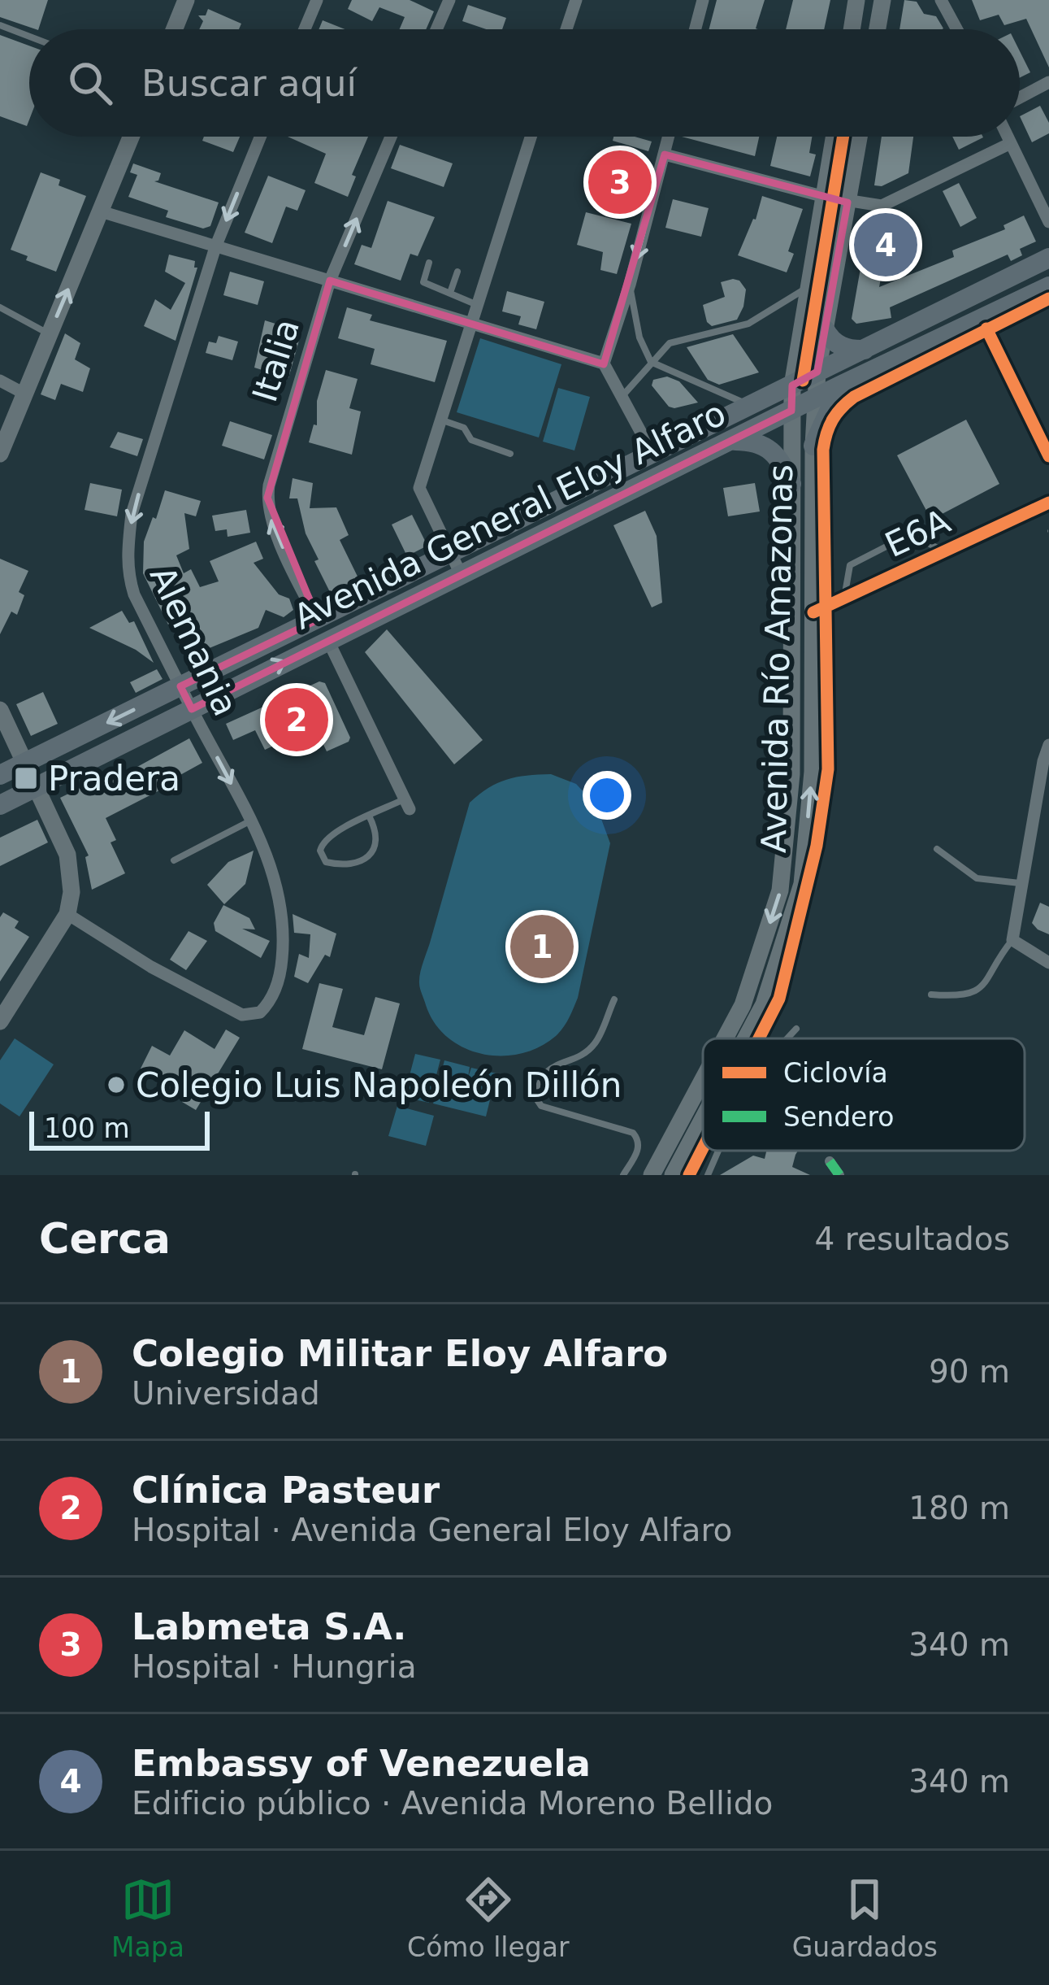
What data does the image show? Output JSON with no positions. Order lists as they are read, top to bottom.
{
  "streets": {
    "main road": ["Avenida General Eloy Alfaro", "Avenida Río Amazonas"],
    "street": ["Italia", "E6A", "Alemania"]
  },
  "crossings": [
    ["Italia", "Avenida General Eloy Alfaro"],
    ["Avenida General Eloy Alfaro", "Alemania"],
    ["Avenida General Eloy Alfaro", "Avenida Río Amazonas"],
    ["E6A", "Avenida Río Amazonas"]
  ],
  "one_way": ["Italia", "Alemania"],
  "places": {
    "transit": ["Pradera"],
    "other": ["Colegio Luis Napoleón Dillón"]
  },
  "legend": ["Ciclovía", "Sendero"],
  "scale_bar": "100 m",
  "page": {
    "search": "Buscar aquí",
    "pins": [
      "3",
      "4",
      "2",
      "1"
    ],
    "scale": "100 m",
    "heading": ["Cerca", "4 resultados"],
    "list": [
      {
        "mark": "1",
        "name": "Colegio Militar Eloy Alfaro",
        "note": "Universidad",
        "value": "90 m"
      },
      {
        "mark": "2",
        "name": "Clínica Pasteur",
        "note": "Hospital · Avenida General Eloy Alfaro",
        "value": "180 m"
      },
      {
        "mark": "3",
        "name": "Labmeta S.A.",
        "note": "Hospital · Hungria",
        "value": "340 m"
      },
      {
        "mark": "4",
        "name": "Embassy of Venezuela",
        "note": "Edificio público · Avenida Moreno Bellido",
        "value": "340 m"
      }
    ],
    "nav": ["Mapa", "Cómo llegar", "Guardados"]
  }
}
